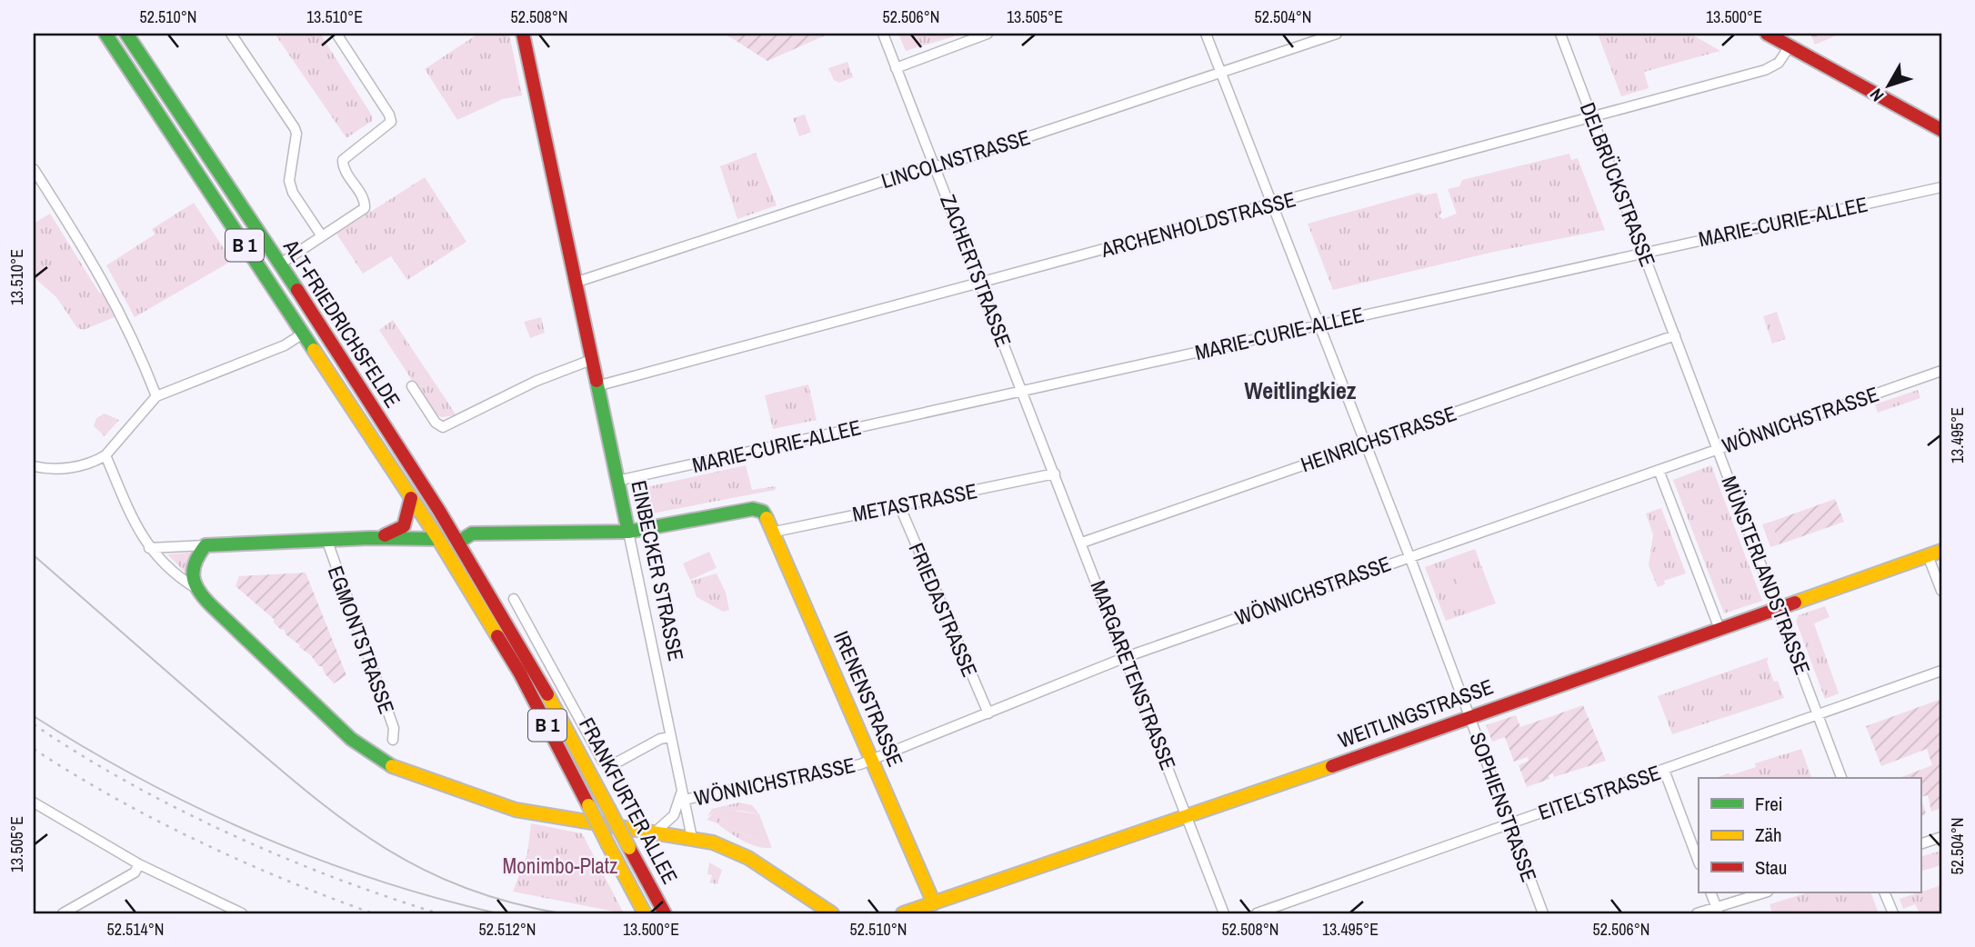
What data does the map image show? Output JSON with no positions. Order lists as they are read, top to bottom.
{
  "streets": {
    "street": [
      "LINCOLNSTRASSE",
      "DELBRÜCKSTRASSE",
      "MARIE-CURIE-ALLEE",
      "ARCHENHOLDSTRASSE",
      "B 1",
      "ZACHERTSTRASSE",
      "ALT-FRIEDRICHSFELDE",
      "WÖNNICHSTRASSE",
      "HEINRICHSTRASSE",
      "METASTRASSE",
      "EINBECKER STRASSE",
      "MÜNSTERLANDSTRASSE",
      "FRIEDASTRASSE",
      "EGMONTSTRASSE",
      "MARGARETENSTRASSE",
      "IRENENSTRASSE",
      "WEITLINGSTRASSE",
      "EITELSTRASSE",
      "FRANKFURTER ALLEE",
      "SOPHIENSTRASSE"
    ]
  },
  "crossings": [
    ["LINCOLNSTRASSE", "ZACHERTSTRASSE"],
    ["LINCOLNSTRASSE", "EINBECKER STRASSE"],
    ["LINCOLNSTRASSE", "SOPHIENSTRASSE"],
    ["DELBRÜCKSTRASSE", "MARIE-CURIE-ALLEE"],
    ["DELBRÜCKSTRASSE", "ARCHENHOLDSTRASSE"],
    ["DELBRÜCKSTRASSE", "HEINRICHSTRASSE"],
    ["DELBRÜCKSTRASSE", "MÜNSTERLANDSTRASSE"],
    ["MARIE-CURIE-ALLEE", "ZACHERTSTRASSE"],
    ["MARIE-CURIE-ALLEE", "EINBECKER STRASSE"],
    ["MARIE-CURIE-ALLEE", "SOPHIENSTRASSE"],
    ["ARCHENHOLDSTRASSE", "ZACHERTSTRASSE"],
    ["ARCHENHOLDSTRASSE", "EINBECKER STRASSE"],
    ["ARCHENHOLDSTRASSE", "SOPHIENSTRASSE"],
    ["ZACHERTSTRASSE", "MARGARETENSTRASSE"],
    ["ALT-FRIEDRICHSFELDE", "FRANKFURTER ALLEE"],
    ["WÖNNICHSTRASSE", "EINBECKER STRASSE"],
    ["WÖNNICHSTRASSE", "MÜNSTERLANDSTRASSE"],
    ["WÖNNICHSTRASSE", "FRIEDASTRASSE"],
    ["WÖNNICHSTRASSE", "MARGARETENSTRASSE"],
    ["WÖNNICHSTRASSE", "IRENENSTRASSE"],
    ["WÖNNICHSTRASSE", "SOPHIENSTRASSE"],
    ["HEINRICHSTRASSE", "MÜNSTERLANDSTRASSE"],
    ["HEINRICHSTRASSE", "MARGARETENSTRASSE"],
    ["HEINRICHSTRASSE", "SOPHIENSTRASSE"],
    ["METASTRASSE", "FRIEDASTRASSE"],
    ["METASTRASSE", "MARGARETENSTRASSE"],
    ["METASTRASSE", "IRENENSTRASSE"],
    ["EINBECKER STRASSE", "IRENENSTRASSE"],
    ["EINBECKER STRASSE", "FRANKFURTER ALLEE"],
    ["MÜNSTERLANDSTRASSE", "WEITLINGSTRASSE"],
    ["MÜNSTERLANDSTRASSE", "EITELSTRASSE"],
    ["MARGARETENSTRASSE", "WEITLINGSTRASSE"],
    ["IRENENSTRASSE", "WEITLINGSTRASSE"],
    ["WEITLINGSTRASSE", "SOPHIENSTRASSE"],
    ["EITELSTRASSE", "SOPHIENSTRASSE"]
  ],
  "districts": ["Weitlingkiez"],
  "parks": ["Monimbo-Platz"],
  "legend": ["Frei", "Zäh", "Stau"],
  "north": "bottom left",
  "coordinates": [
    "52.510°N",
    "13.510°E",
    "52.508°N",
    "52.506°N",
    "13.505°E",
    "52.504°N",
    "13.500°E",
    "13.495°E",
    "52.514°N",
    "52.512°N"
  ]
}
